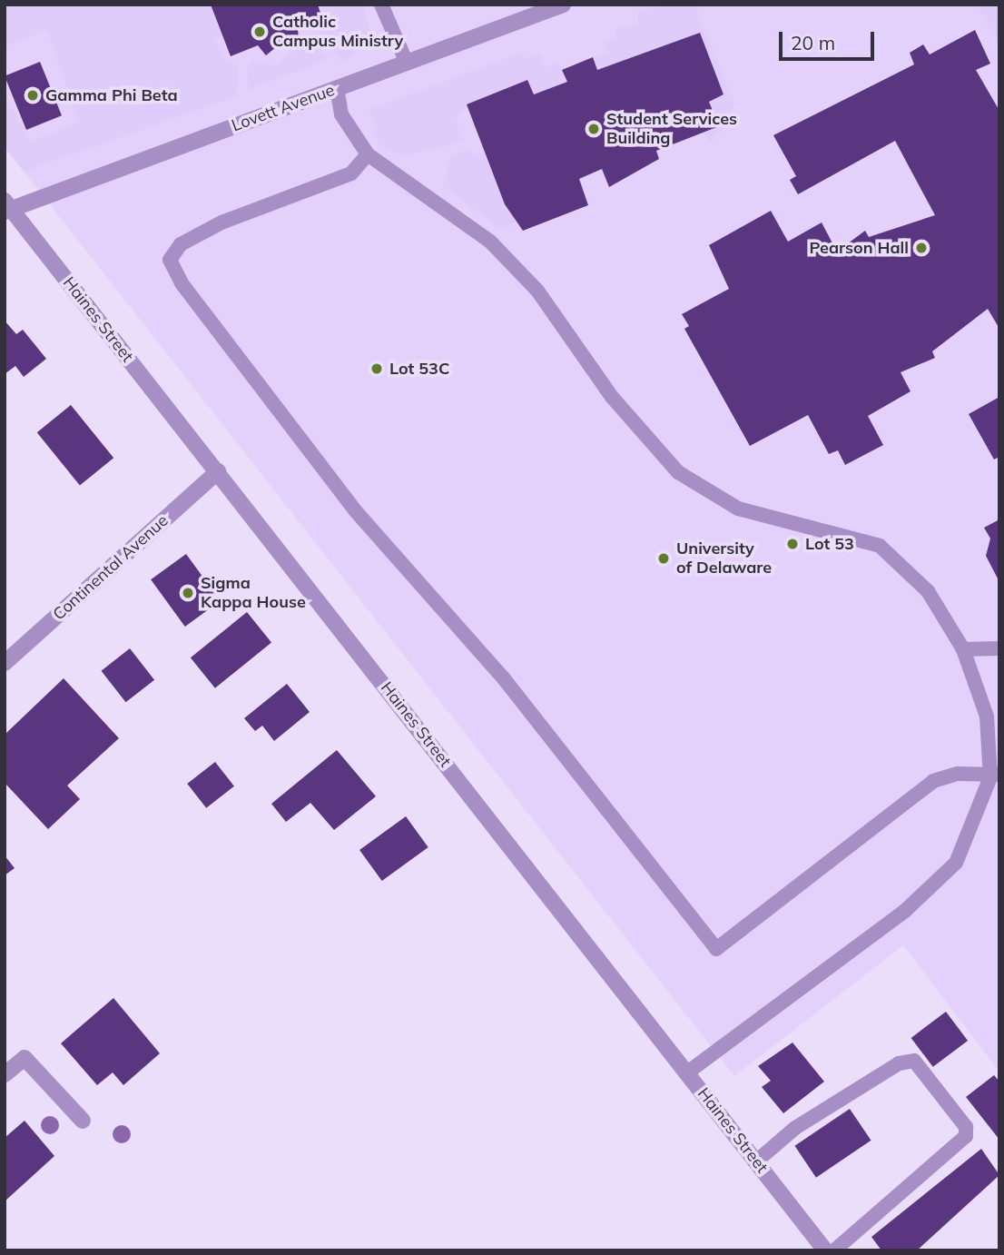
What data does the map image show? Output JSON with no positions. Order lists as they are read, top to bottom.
{
  "streets": {
    "street": ["Lovett Avenue", "Haines Street", "Continental Avenue"]
  },
  "crossings": [
    ["Lovett Avenue", "Haines Street"],
    ["Haines Street", "Continental Avenue"]
  ],
  "places": [
    "Catholic Campus Ministry",
    "Gamma Phi Beta",
    "Student Services Building",
    "Pearson Hall",
    "Lot 53C",
    "Lot 53",
    "University of Delaware",
    "Sigma Kappa House"
  ],
  "scale_bar": "20 m"
}
